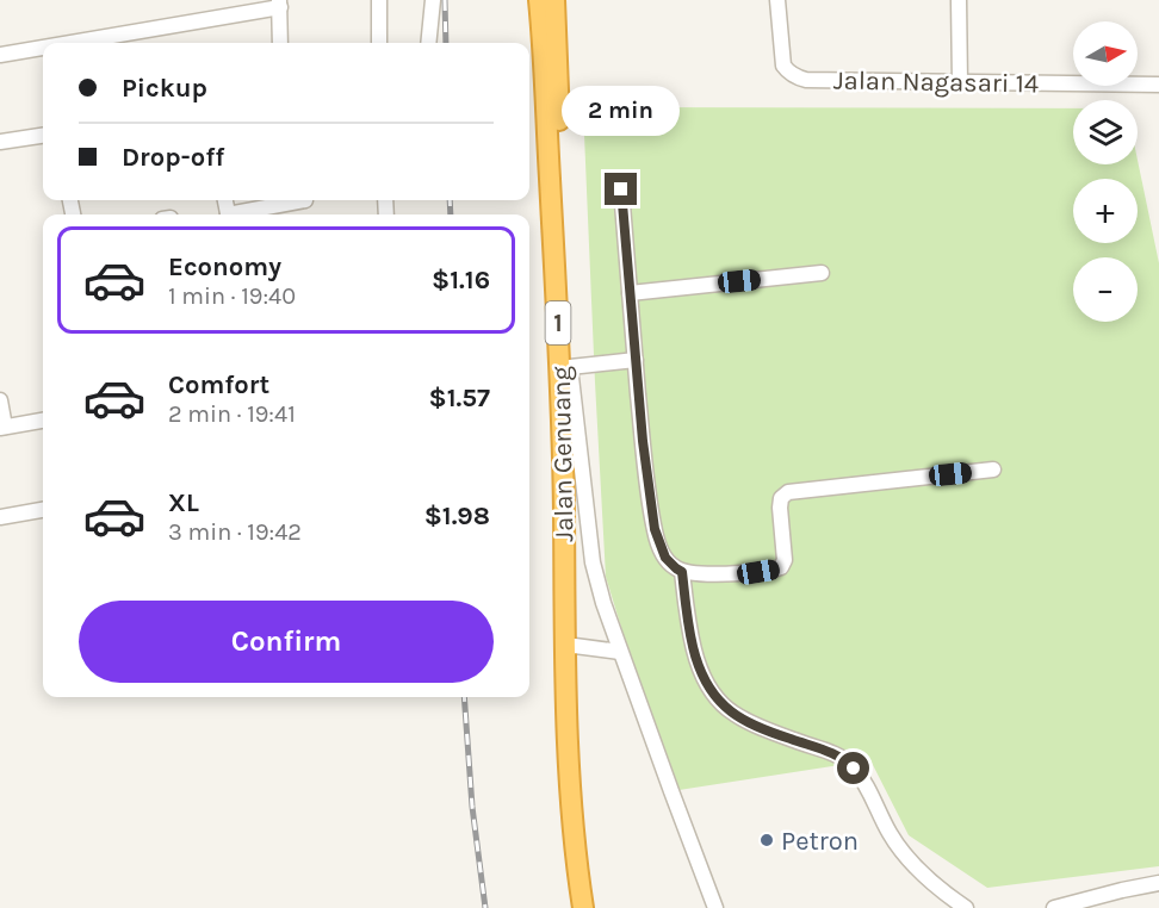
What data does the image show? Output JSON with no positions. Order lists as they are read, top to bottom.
{
  "streets": {
    "highway": ["1", "Jalan Genuang"],
    "street": ["Jalan Nagasari 14"]
  },
  "places": ["Petron"],
  "north": "right",
  "page": {
    "map_buttons": ["+", "−"],
    "banner": ["Pickup", "Drop-off"],
    "bubble": "2 min",
    "list": [
      {
        "name": "Economy",
        "note": "1 min · 19:40",
        "value": "$1.16"
      },
      {
        "name": "Comfort",
        "note": "2 min · 19:41",
        "value": "$1.57"
      },
      {
        "name": "XL",
        "note": "3 min · 19:42",
        "value": "$1.98"
      }
    ],
    "buttons": "Confirm"
  }
}
